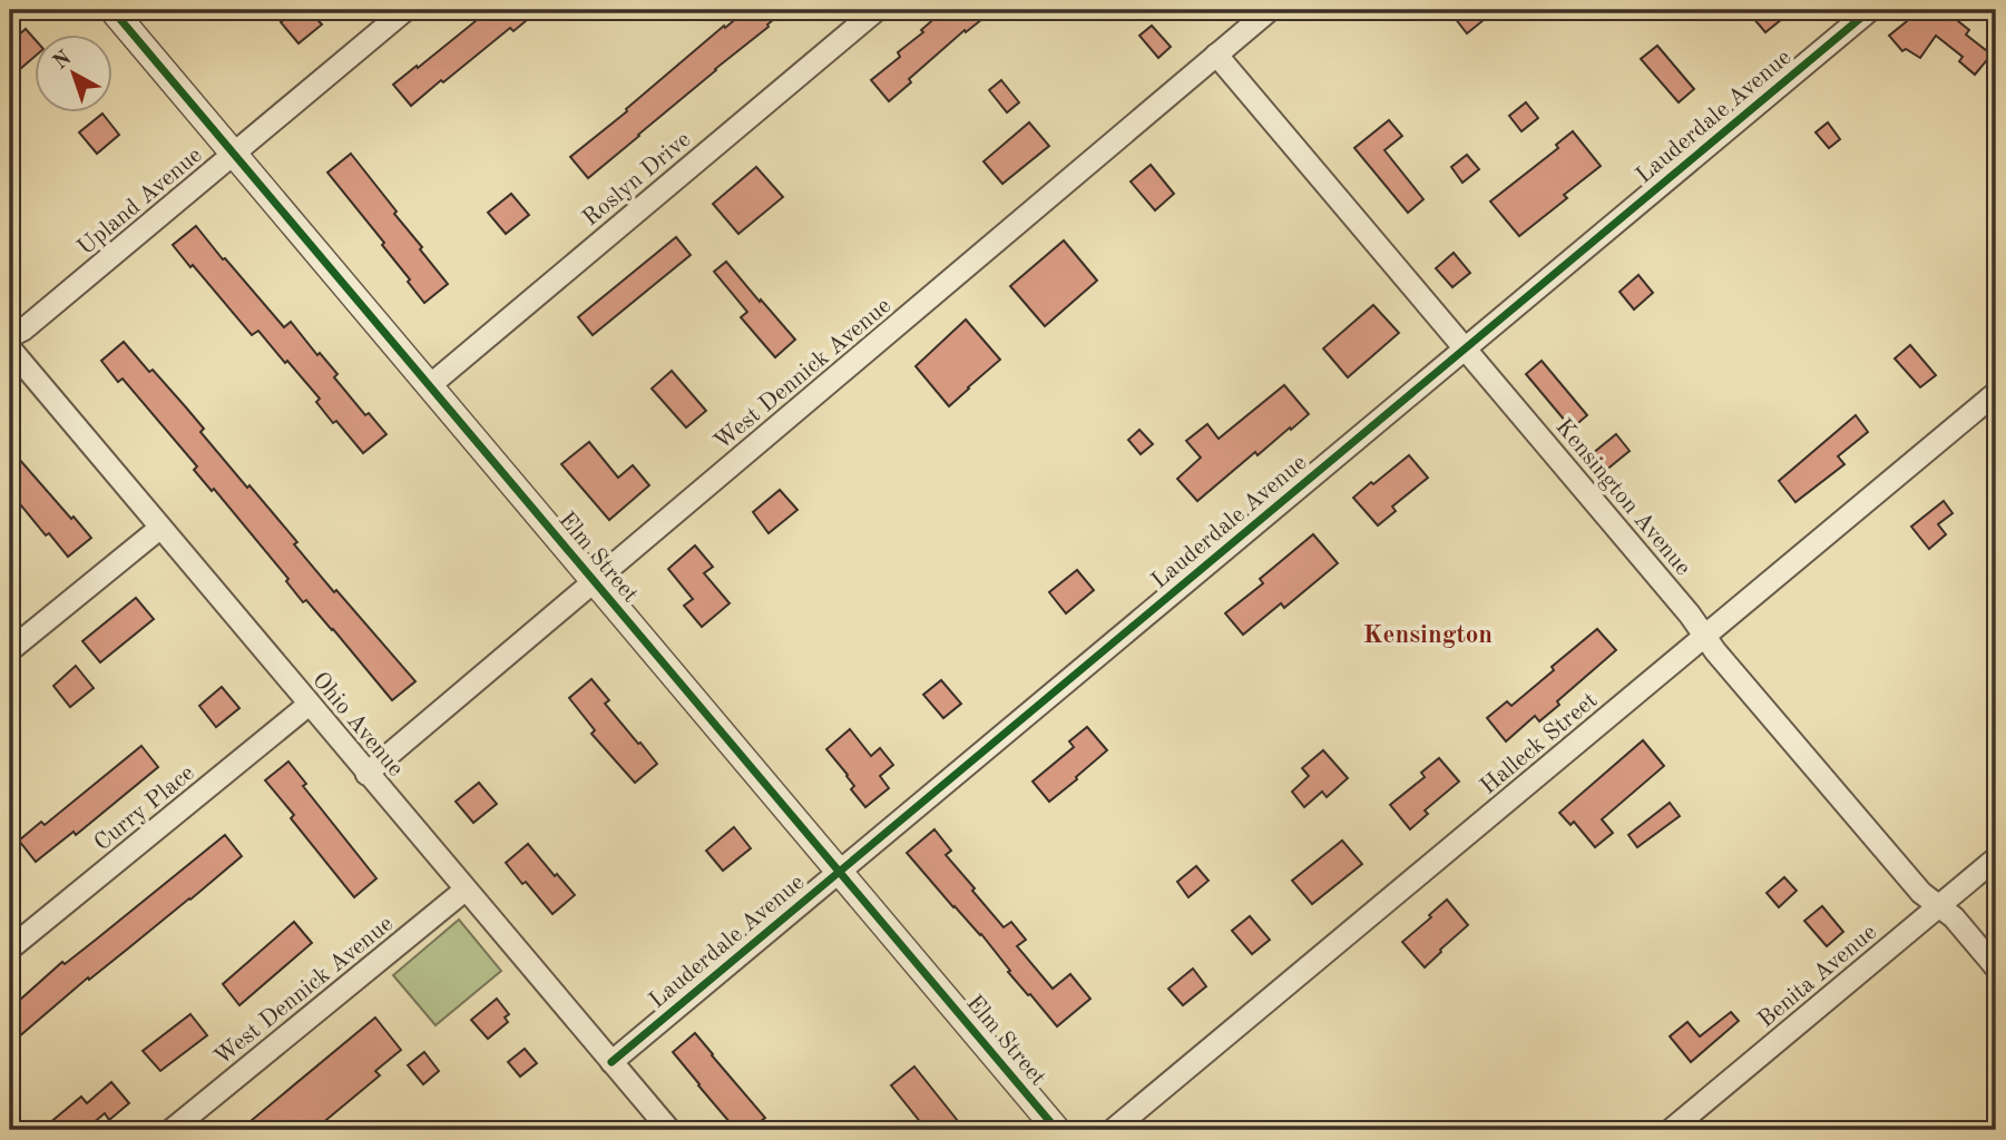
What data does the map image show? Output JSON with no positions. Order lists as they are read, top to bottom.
{
  "streets": {
    "street": [
      "Lauderdale Avenue",
      "Roslyn Drive",
      "Upland Avenue",
      "West Dennick Avenue",
      "Kensington Avenue",
      "Elm Street",
      "Ohio Avenue",
      "Halleck Street",
      "Curry Place",
      "Benita Avenue"
    ]
  },
  "crossings": [
    ["Lauderdale Avenue", "Kensington Avenue"],
    ["Lauderdale Avenue", "Elm Street"],
    ["Lauderdale Avenue", "Ohio Avenue"],
    ["Roslyn Drive", "Elm Street"],
    ["Upland Avenue", "Elm Street"],
    ["West Dennick Avenue", "Kensington Avenue"],
    ["West Dennick Avenue", "Elm Street"],
    ["West Dennick Avenue", "Ohio Avenue"],
    ["Kensington Avenue", "Halleck Street"],
    ["Kensington Avenue", "Benita Avenue"],
    ["Ohio Avenue", "Curry Place"]
  ],
  "districts": ["Kensington"],
  "north": "top left"
}
